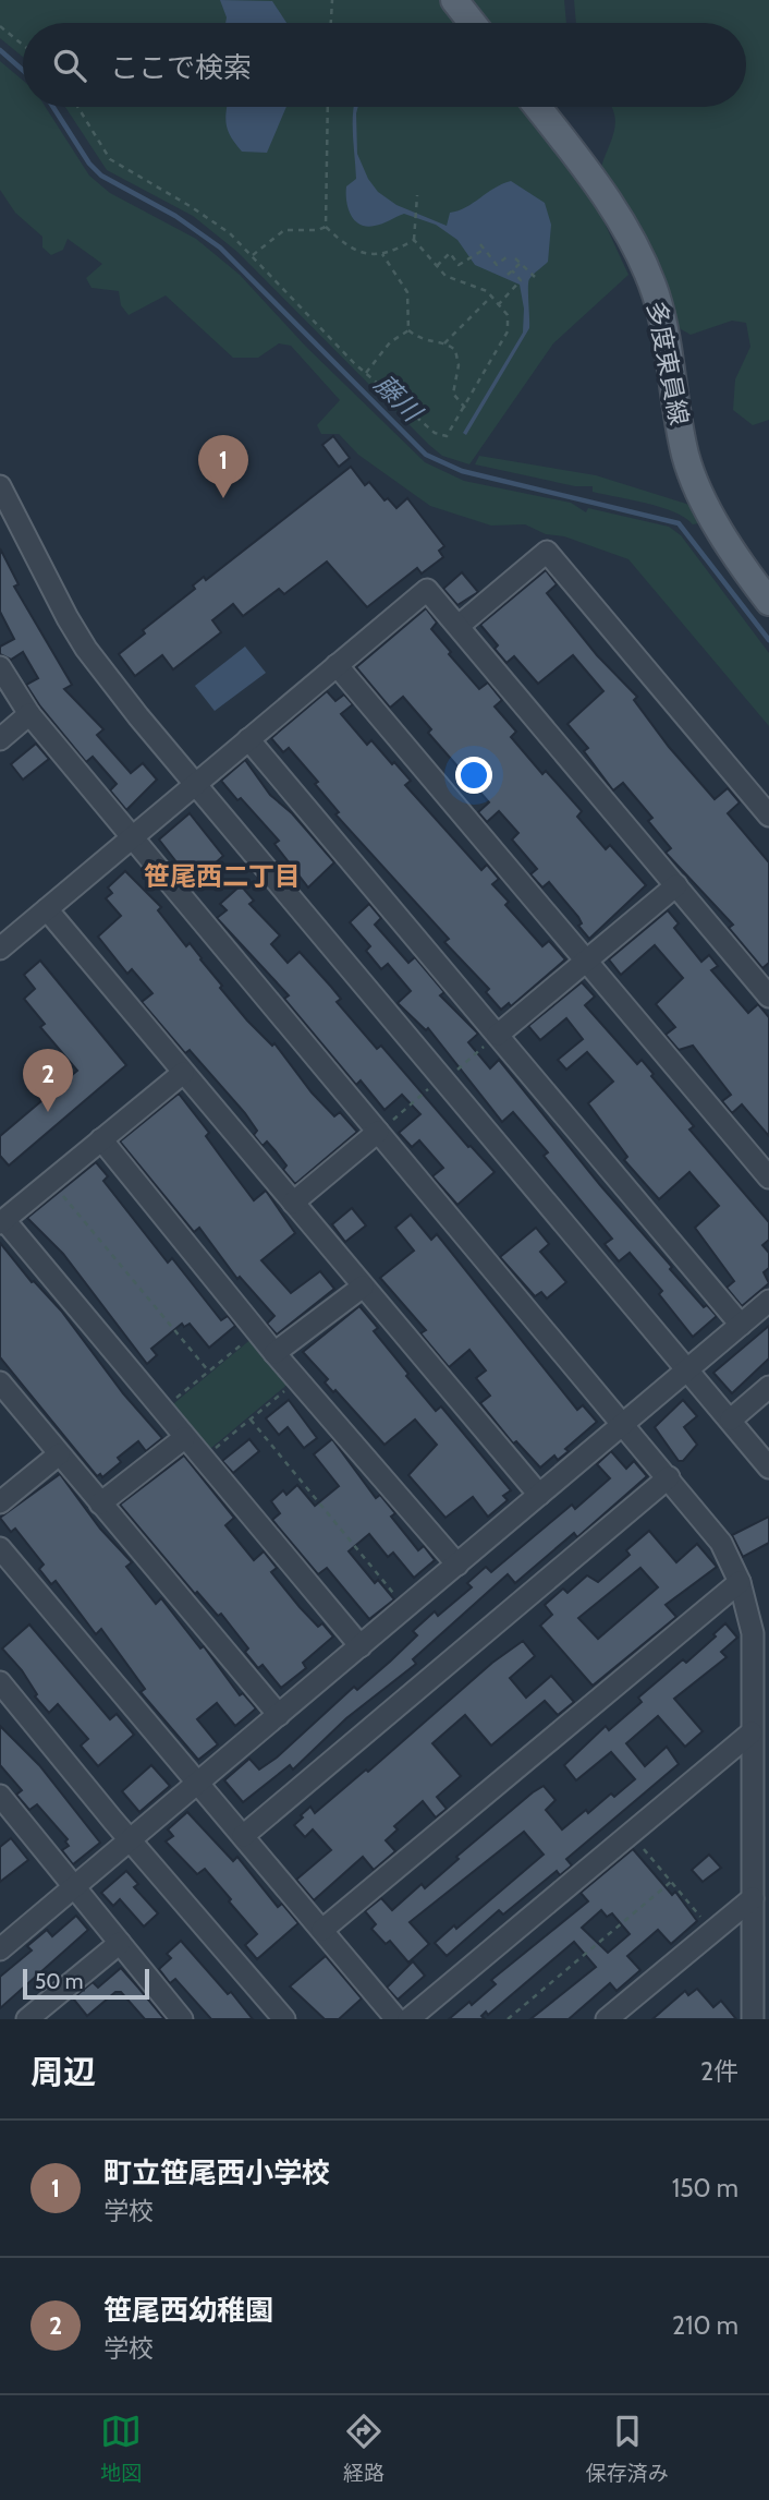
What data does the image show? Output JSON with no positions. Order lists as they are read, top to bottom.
{
  "streets": {
    "main road": ["多度東員線"]
  },
  "districts": ["笹尾西二丁目"],
  "water": ["藤川"],
  "scale_bar": "50 m",
  "page": {
    "search": "ここで検索",
    "pins": ["1", "2"],
    "scale": "50 m",
    "heading": ["周辺", "2件"],
    "list": [
      {
        "mark": "1",
        "name": "町立笹尾西小学校",
        "note": "学校",
        "value": "150 m"
      },
      {
        "mark": "2",
        "name": "笹尾西幼稚園",
        "note": "学校",
        "value": "210 m"
      }
    ],
    "nav": ["地図", "経路", "保存済み"]
  }
}
